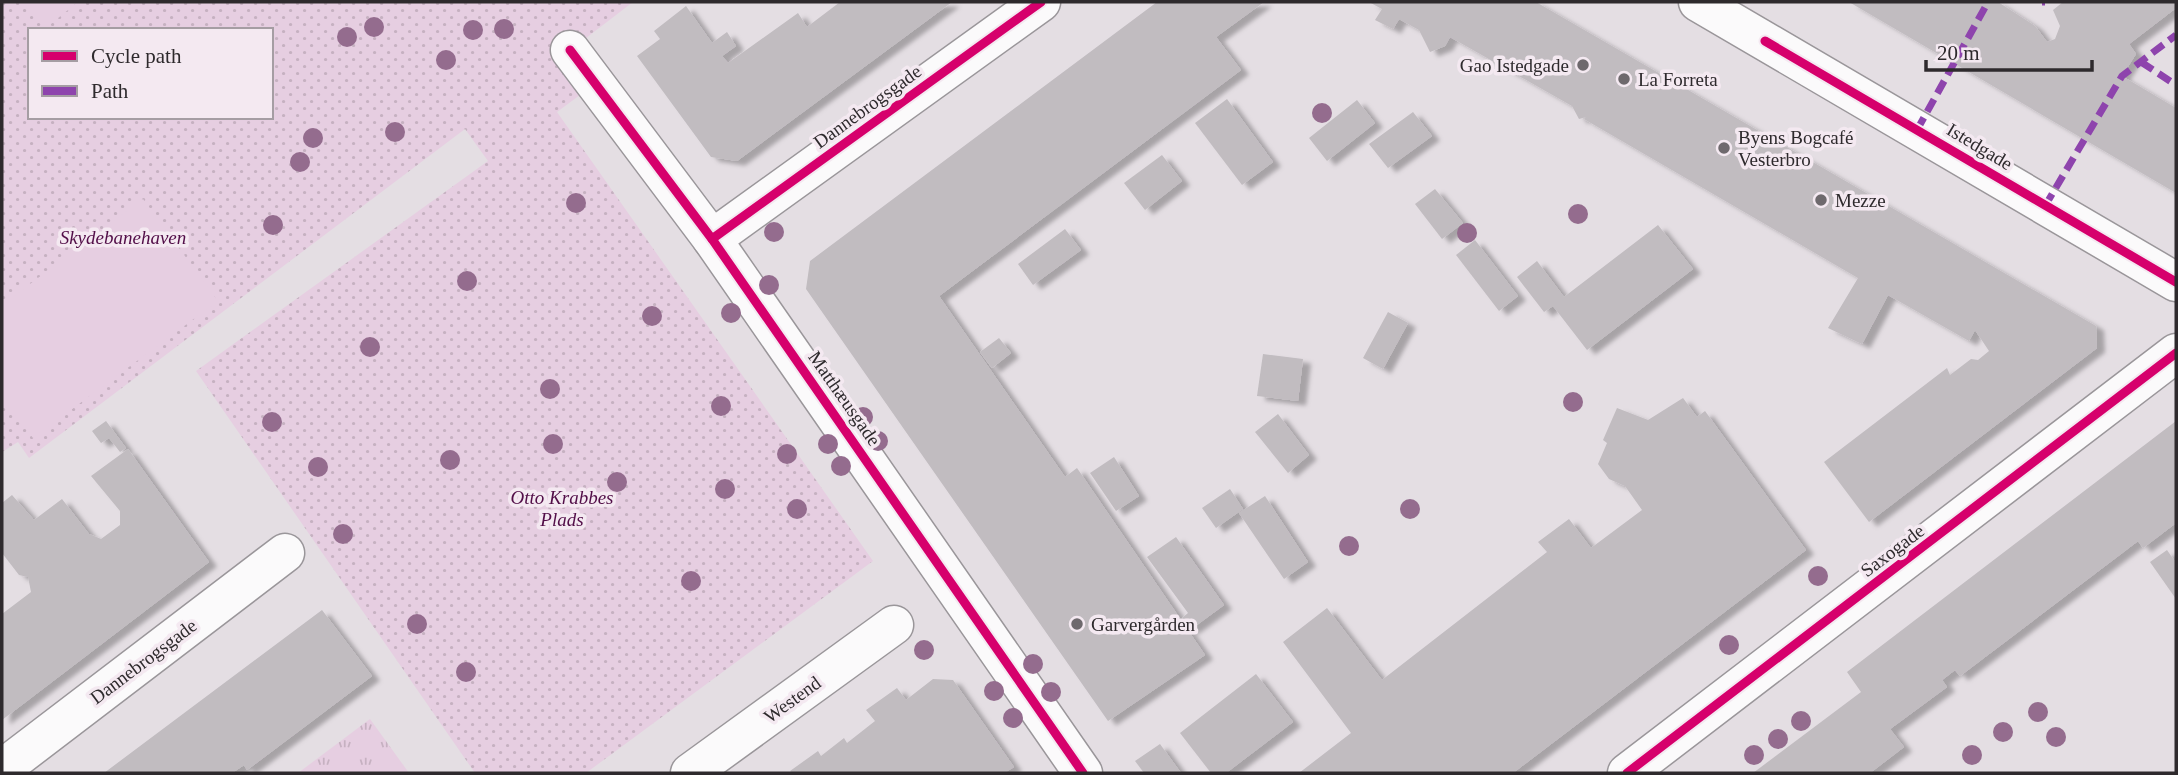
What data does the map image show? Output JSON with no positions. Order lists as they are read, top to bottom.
{
  "streets": {
    "street": [
      "Dannebrogsgade",
      "Istedgade",
      "Matthæusgade",
      "Saxogade",
      "Westend"
    ]
  },
  "crossings": [
    ["Dannebrogsgade", "Matthæusgade"]
  ],
  "parks": ["Skydebanehaven", "Otto Krabbes Plads"],
  "places": [
    "Gao Istedgade",
    "La Forreta",
    "Byens Bogcafé Vesterbro",
    "Mezze",
    "Garvergården"
  ],
  "legend": ["Cycle path", "Path"],
  "scale_bar": "20 m"
}
